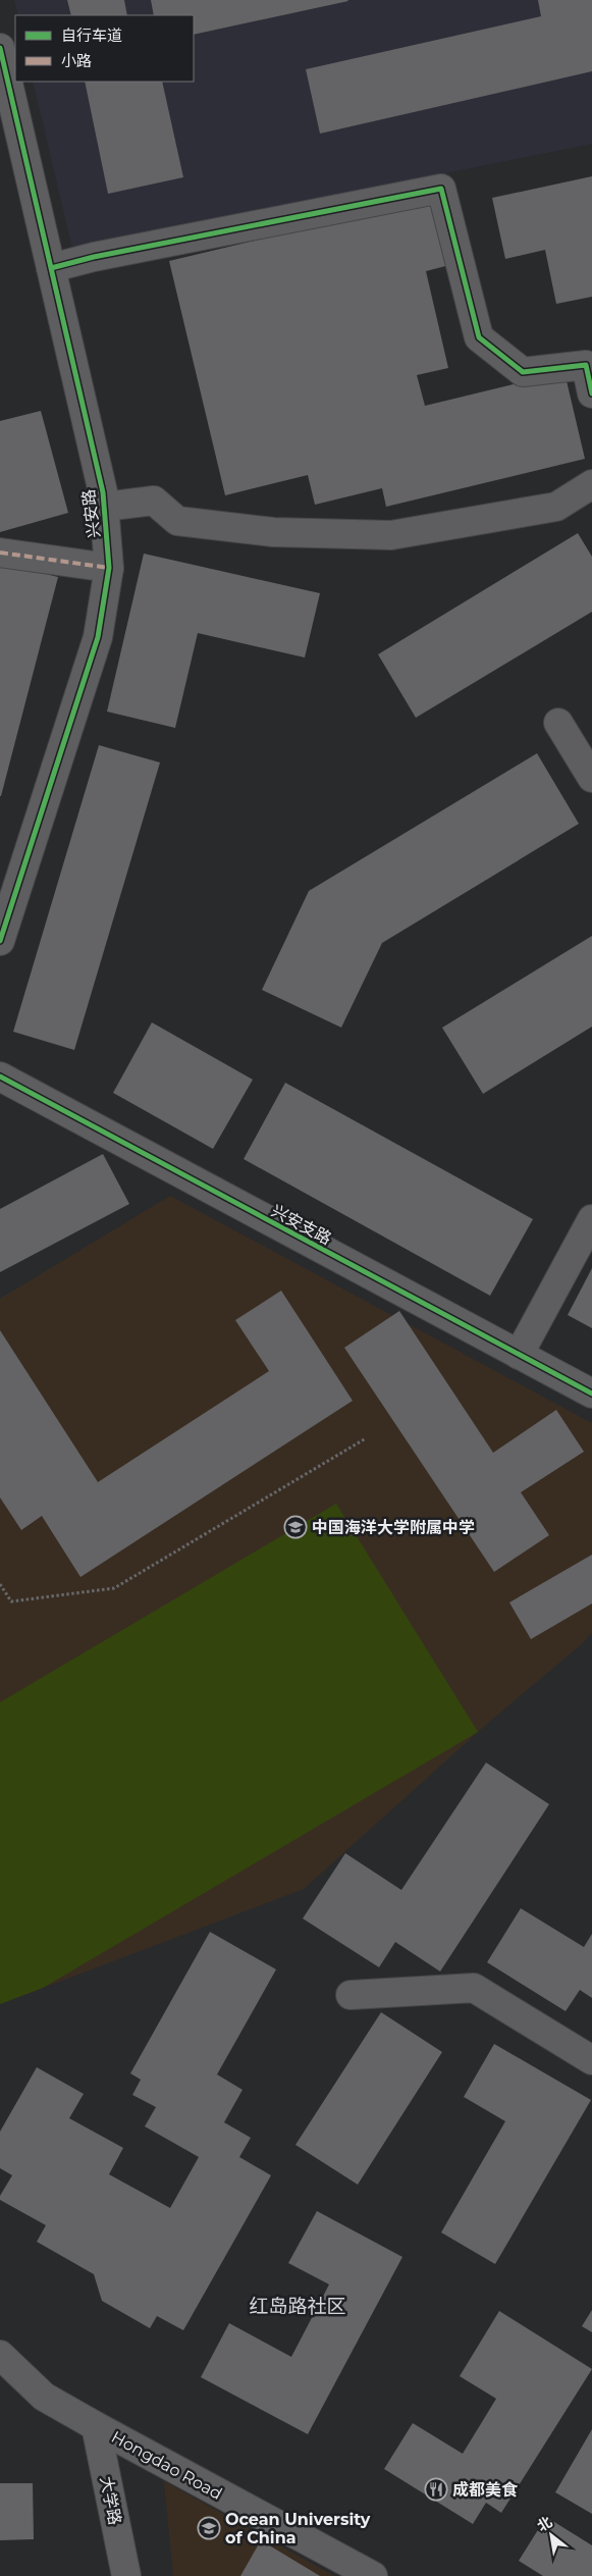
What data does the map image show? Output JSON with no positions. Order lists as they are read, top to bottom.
{
  "streets": {
    "street": [
      "兴安路",
      "兴安支路",
      "Hongdao Road",
      "大学路"
    ]
  },
  "crossings": [
    ["Hongdao Road", "大学路"]
  ],
  "districts": ["红岛路社区"],
  "places": {
    "school or university": ["中国海洋大学附属中学", "Ocean University of China"],
    "restaurant": ["成都美食"]
  },
  "legend": ["自行车道", "小路"],
  "north": "top left"
}
